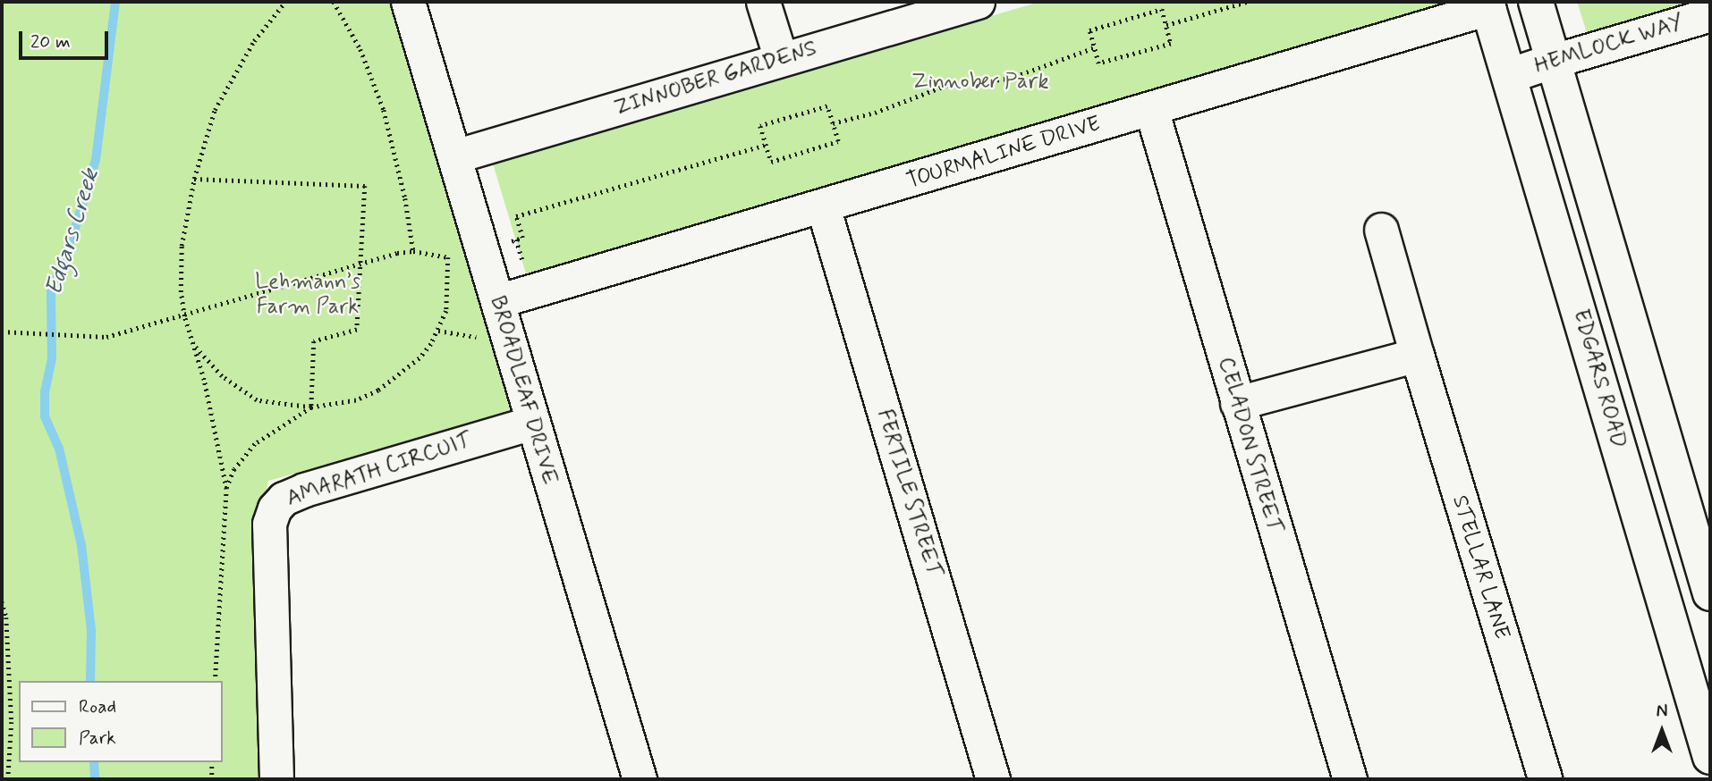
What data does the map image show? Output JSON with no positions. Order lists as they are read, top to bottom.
{
  "streets": {
    "main road": ["HEMLOCK WAY", "EDGARS ROAD"],
    "street": [
      "ZINNOBER GARDENS",
      "TOURMALINE DRIVE",
      "BROADLEAF DRIVE",
      "CELADON STREET",
      "AMARATH CIRCUIT",
      "FERTILE STREET",
      "STELLAR LANE"
    ]
  },
  "crossings": [
    ["HEMLOCK WAY", "EDGARS ROAD"],
    ["ZINNOBER GARDENS", "BROADLEAF DRIVE"],
    ["TOURMALINE DRIVE", "EDGARS ROAD"],
    ["TOURMALINE DRIVE", "BROADLEAF DRIVE"],
    ["TOURMALINE DRIVE", "CELADON STREET"],
    ["TOURMALINE DRIVE", "FERTILE STREET"],
    ["BROADLEAF DRIVE", "AMARATH CIRCUIT"]
  ],
  "water": ["Edgars Creek"],
  "parks": ["Zinnober Park", "Lehmann’s Farm Park"],
  "legend": ["Road", "Park"],
  "scale_bar": "20 m",
  "north": "top"
}
